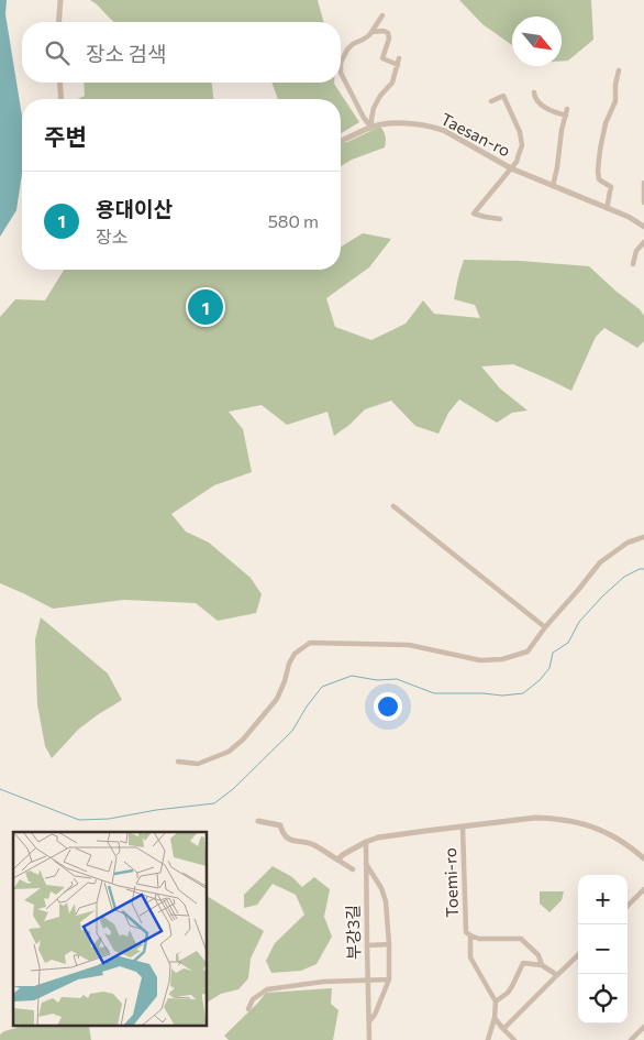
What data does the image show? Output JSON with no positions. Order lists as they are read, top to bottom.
{
  "streets": {
    "street": ["Taesan-ro", "Toemi-ro", "부강3길"]
  },
  "north": "bottom right",
  "page": {
    "search": "장소 검색",
    "heading": "주변",
    "list": [
      {
        "mark": "1",
        "name": "용대이산",
        "note": "장소",
        "value": "580 m"
      }
    ],
    "pins": "1",
    "map_buttons": ["+", "−"]
  }
}
